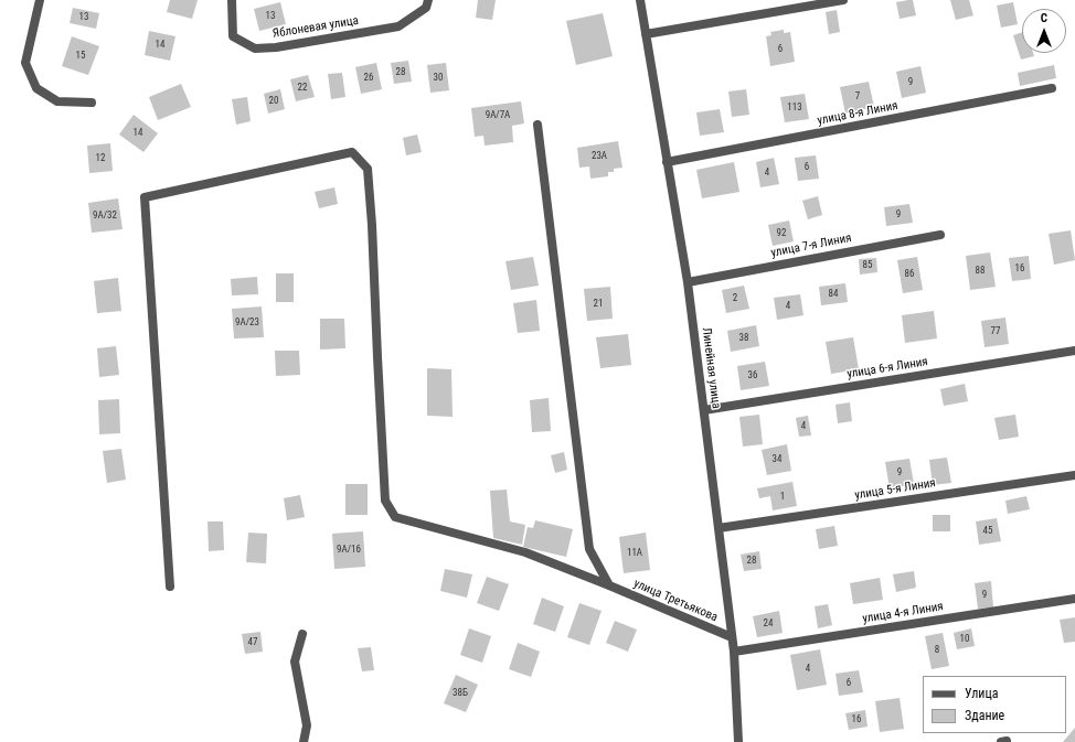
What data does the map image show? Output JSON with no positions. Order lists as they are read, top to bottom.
{
  "streets": {
    "street": [
      "Яблоневая улица",
      "улица 8-я Линия",
      "улица 7-я Линия",
      "Линейная улица",
      "улица 6-я Линия",
      "улица 5-я Линия",
      "улица Третьякова",
      "улица 4-я Линия"
    ]
  },
  "crossings": [
    ["улица 8-я Линия", "Линейная улица"],
    ["улица 7-я Линия", "Линейная улица"],
    ["Линейная улица", "улица 6-я Линия"],
    ["Линейная улица", "улица 5-я Линия"],
    ["Линейная улица", "улица Третьякова"],
    ["Линейная улица", "улица 4-я Линия"]
  ],
  "house_numbers": [
    "13",
    "13",
    "14",
    "6",
    "15",
    "28",
    "26",
    "30",
    "9",
    "22",
    "7",
    "20",
    "113",
    "9А/7А",
    "14",
    "23А",
    "12",
    "6",
    "4",
    "9",
    "9А/32",
    "92",
    "85",
    "16",
    "88",
    "86",
    "84",
    "2",
    "21",
    "4",
    "9А/23",
    "77",
    "38",
    "36",
    "4",
    "34",
    "9",
    "1",
    "45",
    "9А/16",
    "11А",
    "28",
    "9",
    "24",
    "10",
    "47",
    "8",
    "4",
    "6",
    "38Б",
    "16"
  ],
  "legend": ["Улица", "Здание"],
  "north": "top"
}
